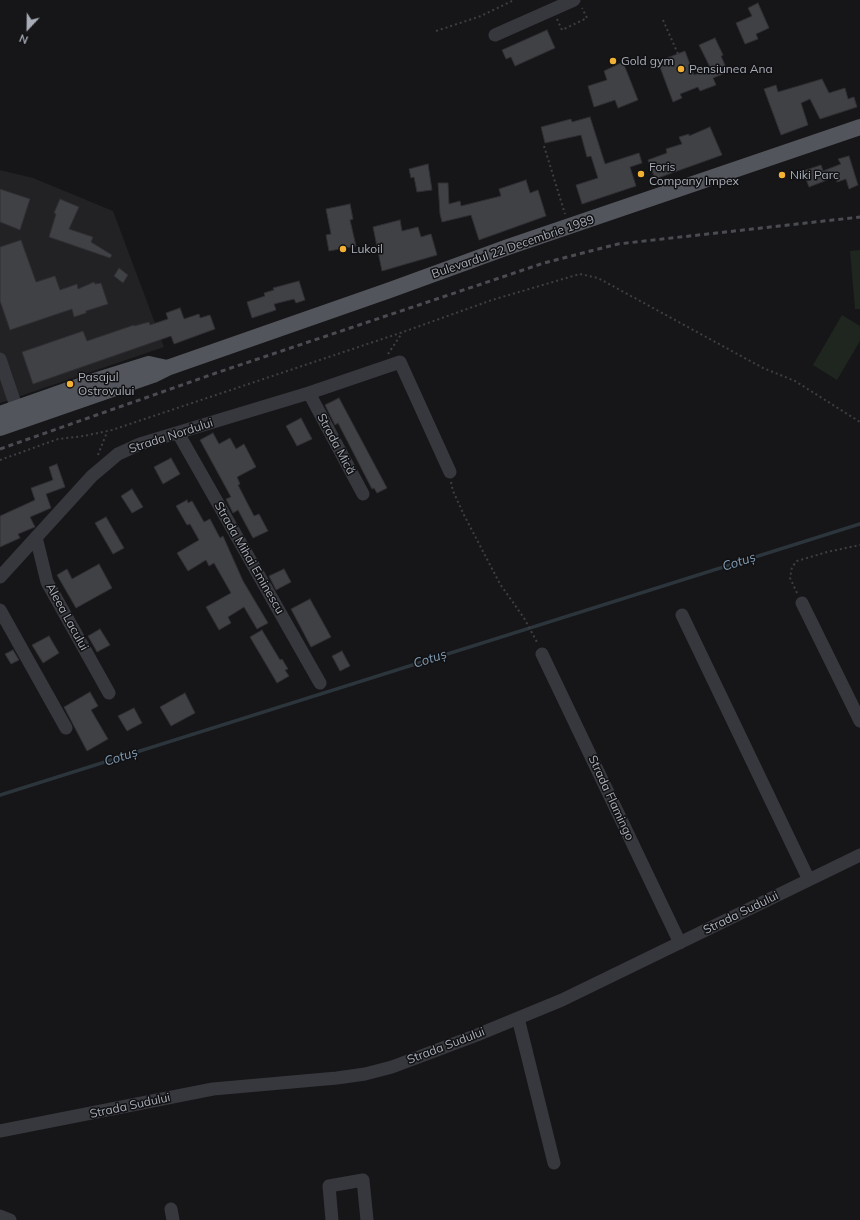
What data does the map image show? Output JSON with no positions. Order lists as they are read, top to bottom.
{
  "streets": {
    "main road": ["Bulevardul 22 Decembrie 1989"],
    "street": [
      "Strada Nordului",
      "Strada Mică",
      "Strada Mihai Eminescu",
      "Aleea Lacului",
      "Strada Flamingo",
      "Strada Sudului"
    ]
  },
  "crossings": [
    ["Strada Nordului", "Strada Mică"],
    ["Strada Nordului", "Strada Mihai Eminescu"],
    ["Strada Nordului", "Aleea Lacului"],
    ["Strada Flamingo", "Strada Sudului"]
  ],
  "water": ["Cotuș"],
  "places": [
    "Gold gym",
    "Pensiunea Ana",
    "Foris Company Impex",
    "Niki Parc",
    "Lukoil",
    "Pasajul Ostrovului"
  ],
  "north": "bottom"
}
